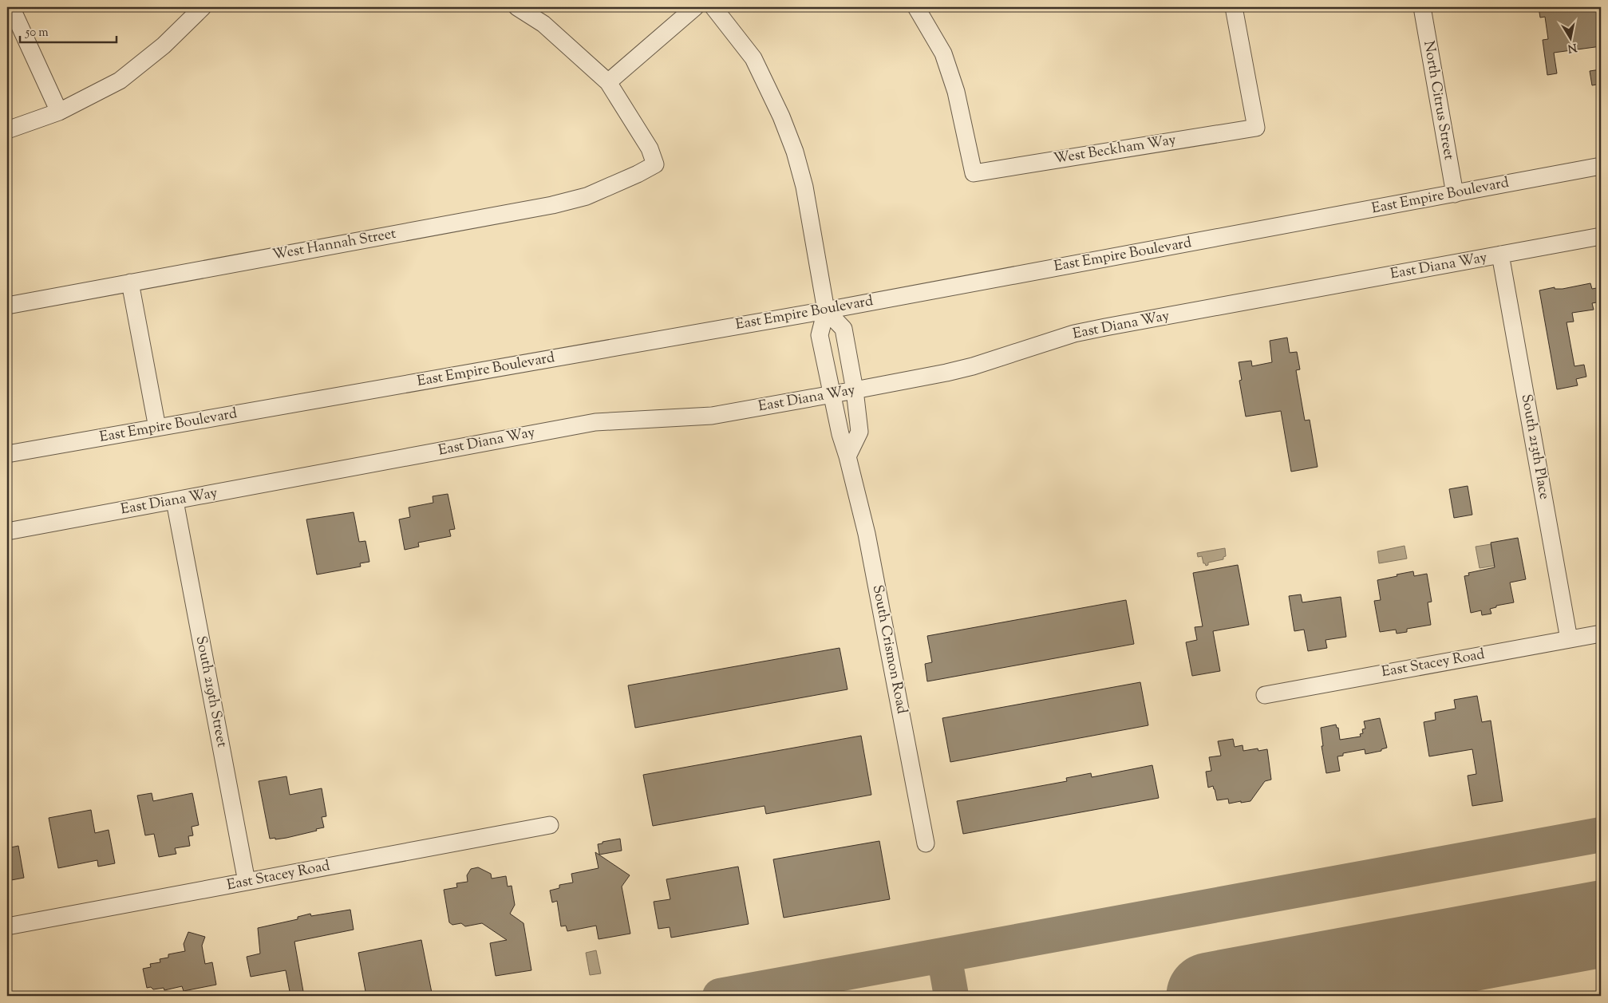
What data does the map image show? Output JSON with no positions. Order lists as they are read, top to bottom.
{
  "streets": {
    "street": [
      "North Citrus Street",
      "West Beckham Way",
      "East Empire Boulevard",
      "West Hannah Street",
      "East Diana Way",
      "South 213th Place",
      "South Crismon Road",
      "East Stacey Road",
      "South 219th Street"
    ]
  },
  "crossings": [
    ["North Citrus Street", "East Empire Boulevard"],
    ["East Empire Boulevard", "South Crismon Road"],
    ["East Diana Way", "South 213th Place"],
    ["East Diana Way", "South Crismon Road"],
    ["East Diana Way", "South 219th Street"],
    ["South 213th Place", "East Stacey Road"],
    ["East Stacey Road", "South 219th Street"]
  ],
  "scale_bar": "50 m",
  "north": "bottom"
}
